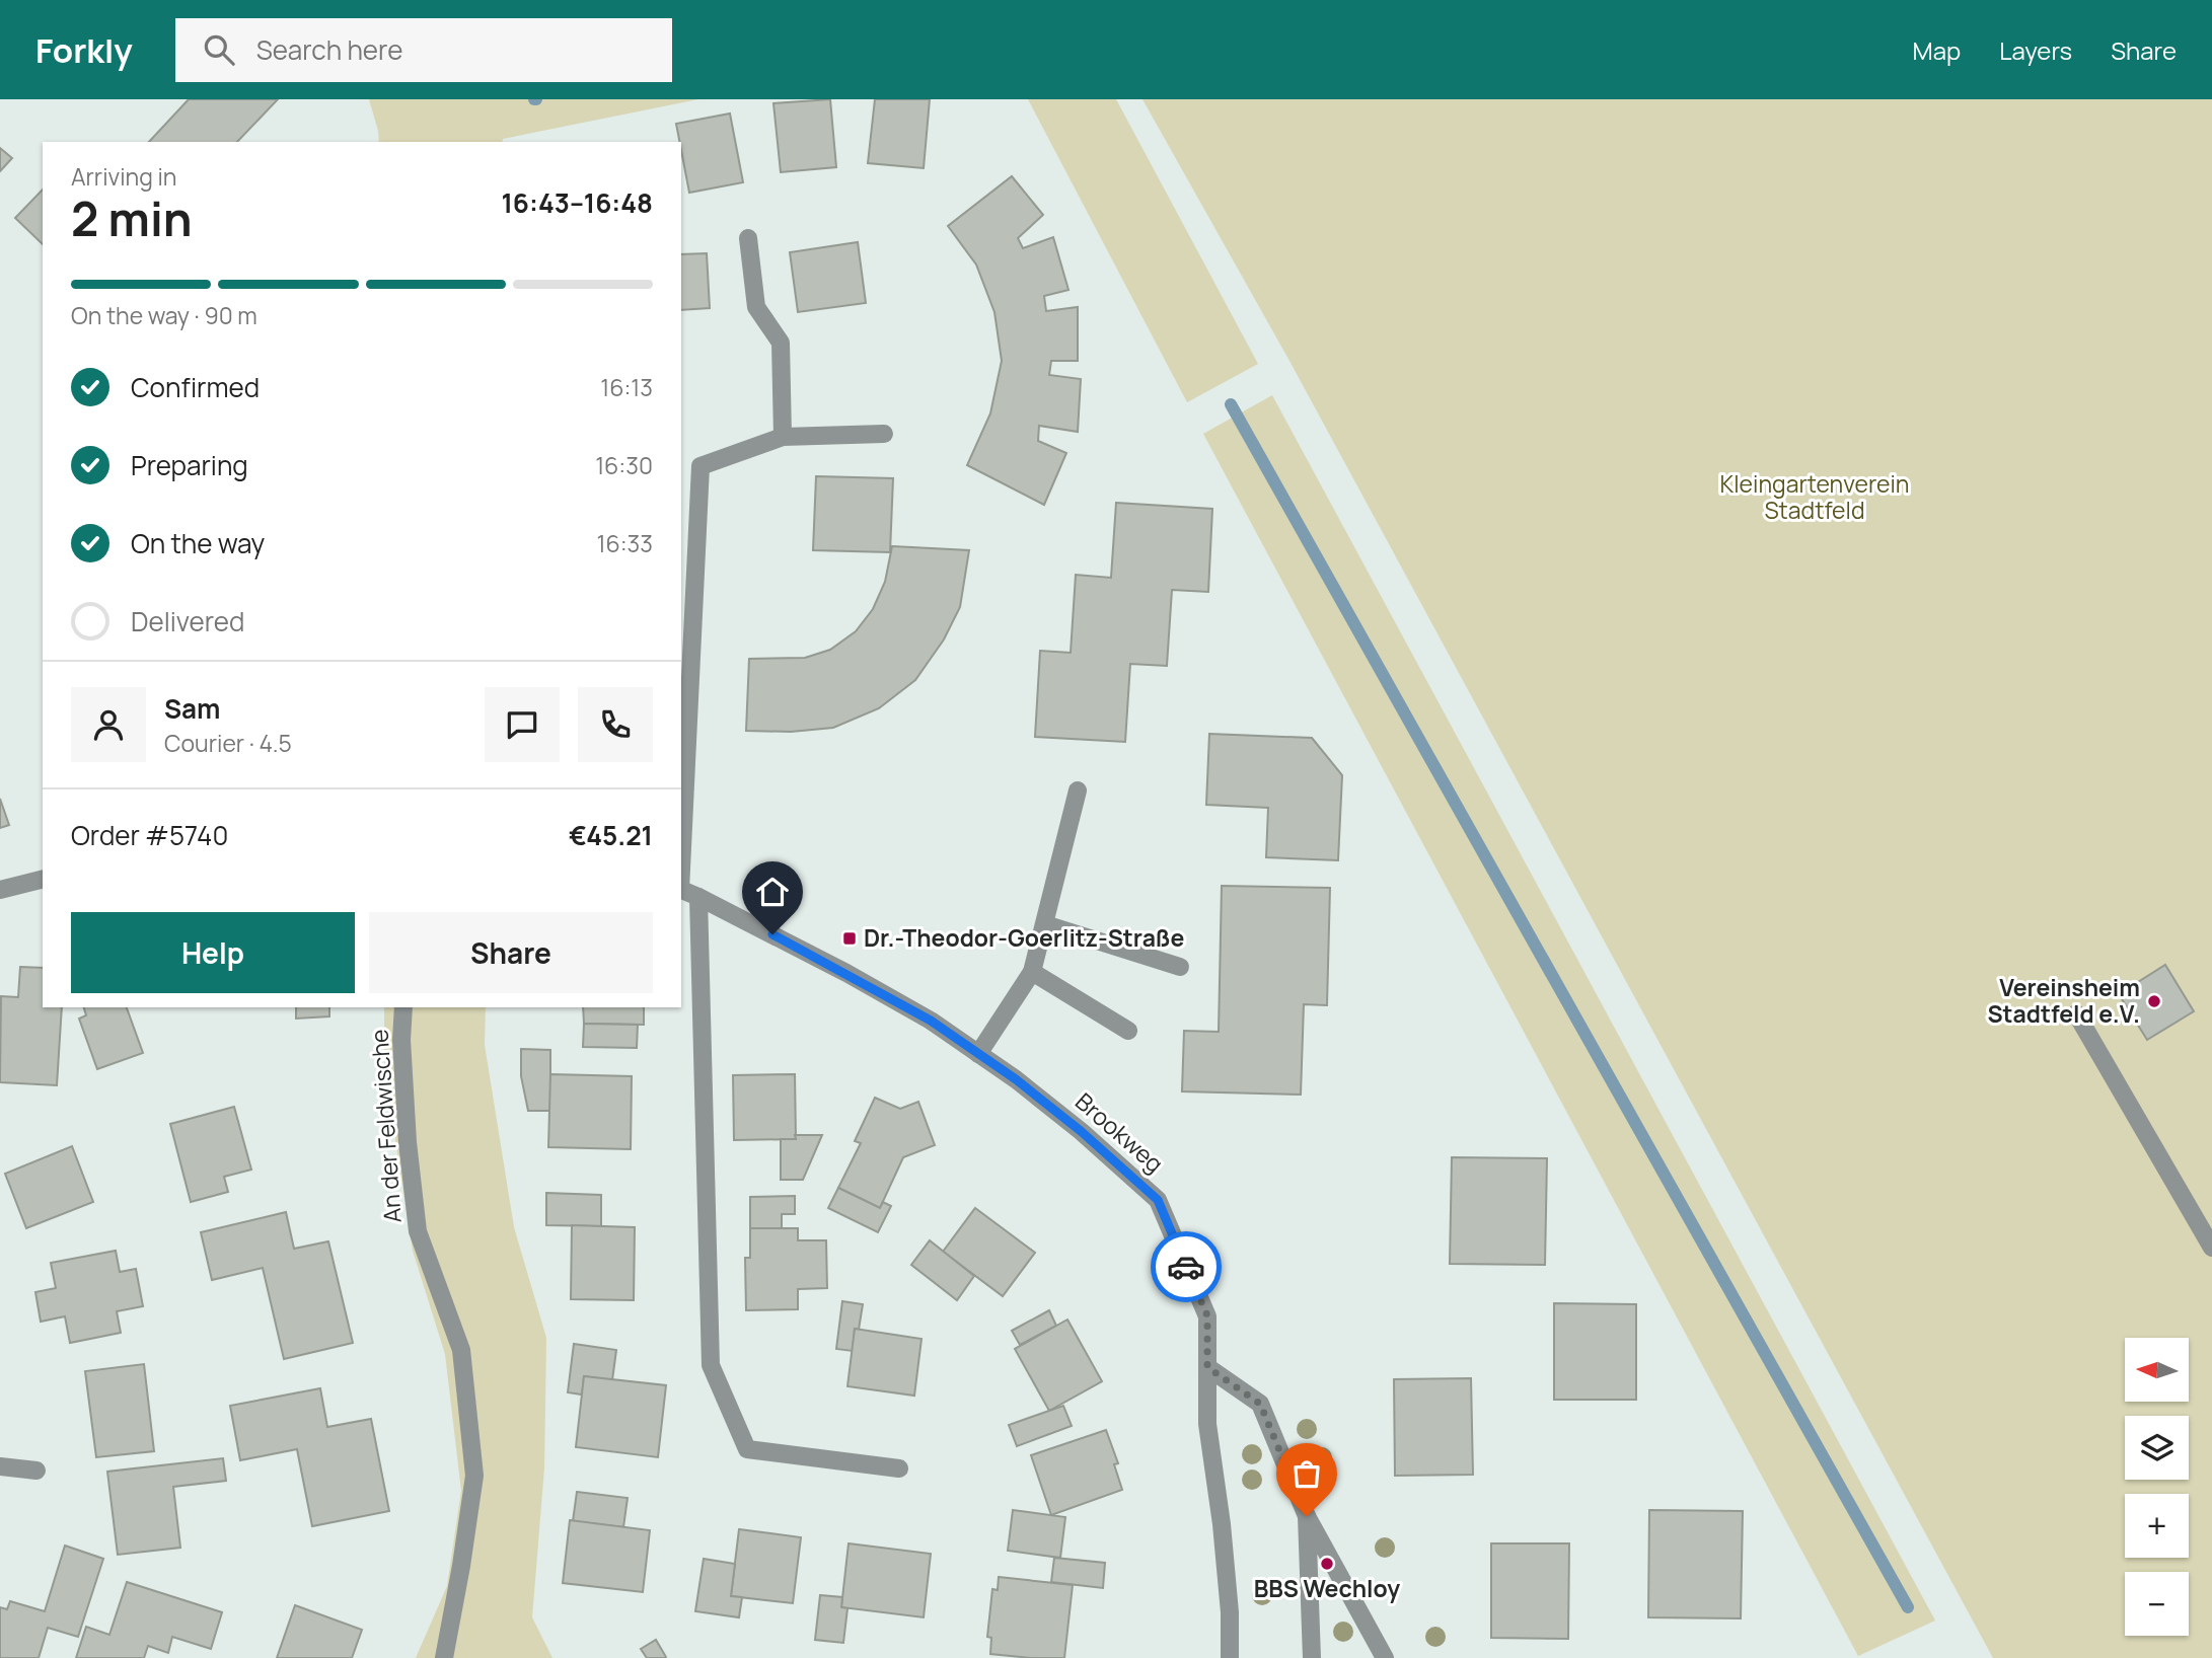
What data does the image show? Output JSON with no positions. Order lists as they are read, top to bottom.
{
  "streets": {
    "street": ["An der Feldwische", "Brookweg"]
  },
  "parks": ["Kleingartenverein Stadtfeld"],
  "places": {
    "transit": ["Dr.-Theodor-Goerlitz-Straße"],
    "other": ["Vereinsheim Stadtfeld e.V.", "BBS Wechloy"]
  },
  "north": "left",
  "page": {
    "header": "Forkly",
    "search": "Search here",
    "nav": ["Map", "Layers", "Share"],
    "heading": ["2 min", "Arriving in", "16:43–16:48"],
    "panel": [
      "Sam",
      "Courier · 4.5",
      "Order #5740",
      "€45.21"
    ],
    "bar": "On the way · 90 m",
    "list": [
      ["Confirmed", "16:13"],
      ["Preparing", "16:30"],
      ["On the way", "16:33"],
      "Delivered"
    ],
    "buttons": ["Help", "Share"],
    "map_buttons": ["+", "−"]
  }
}
